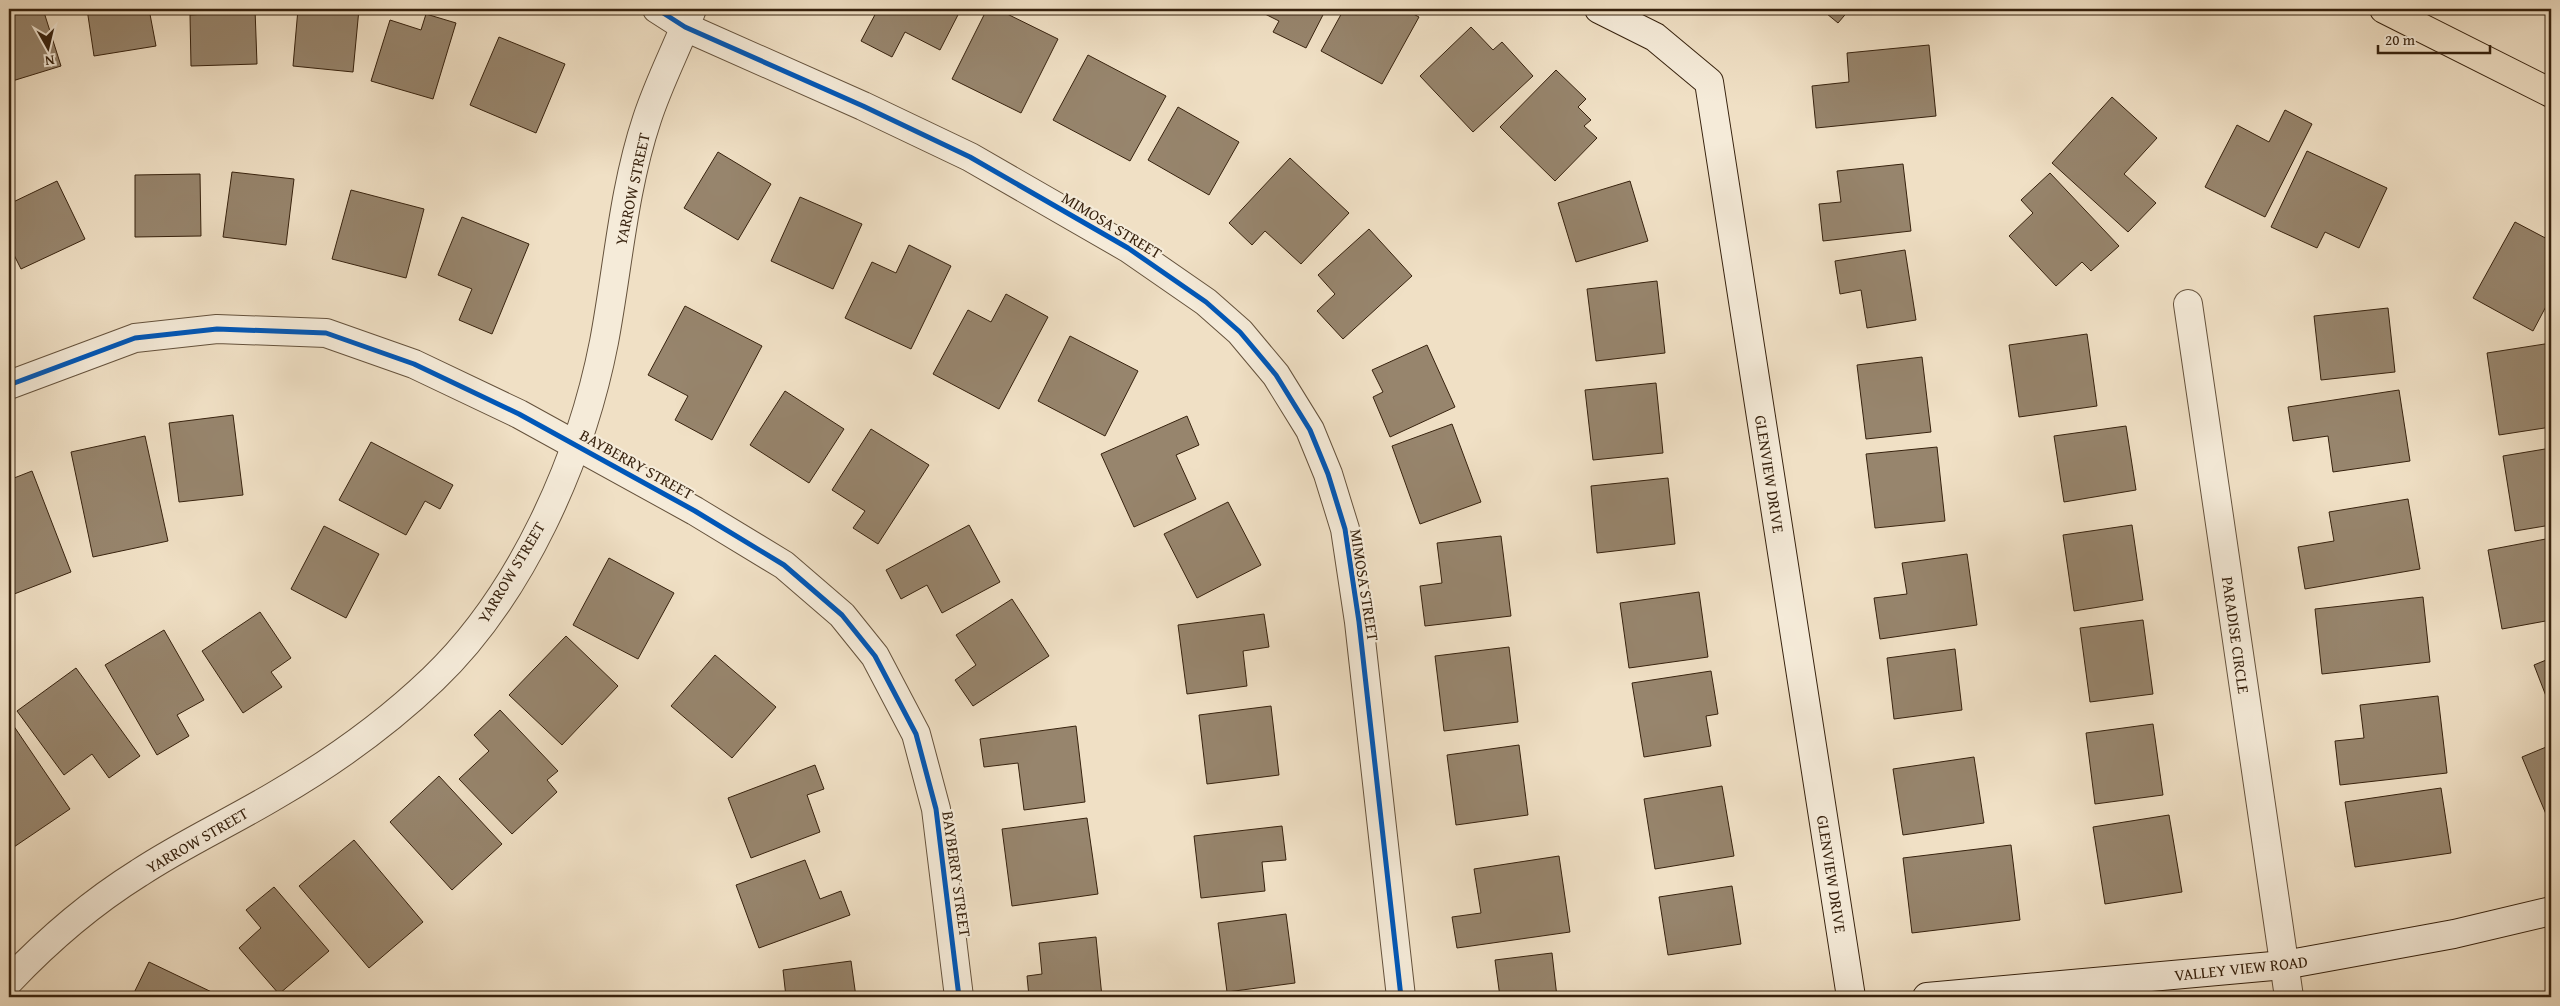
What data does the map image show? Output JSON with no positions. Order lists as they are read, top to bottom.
{
  "streets": {
    "street": [
      "YARROW STREET",
      "MIMOSA STREET",
      "BAYBERRY STREET",
      "GLENVIEW DRIVE",
      "PARADISE CIRCLE",
      "VALLEY VIEW ROAD"
    ]
  },
  "crossings": [
    ["YARROW STREET", "MIMOSA STREET"],
    ["YARROW STREET", "BAYBERRY STREET"],
    ["PARADISE CIRCLE", "VALLEY VIEW ROAD"]
  ],
  "scale_bar": "20 m",
  "north": "bottom"
}
